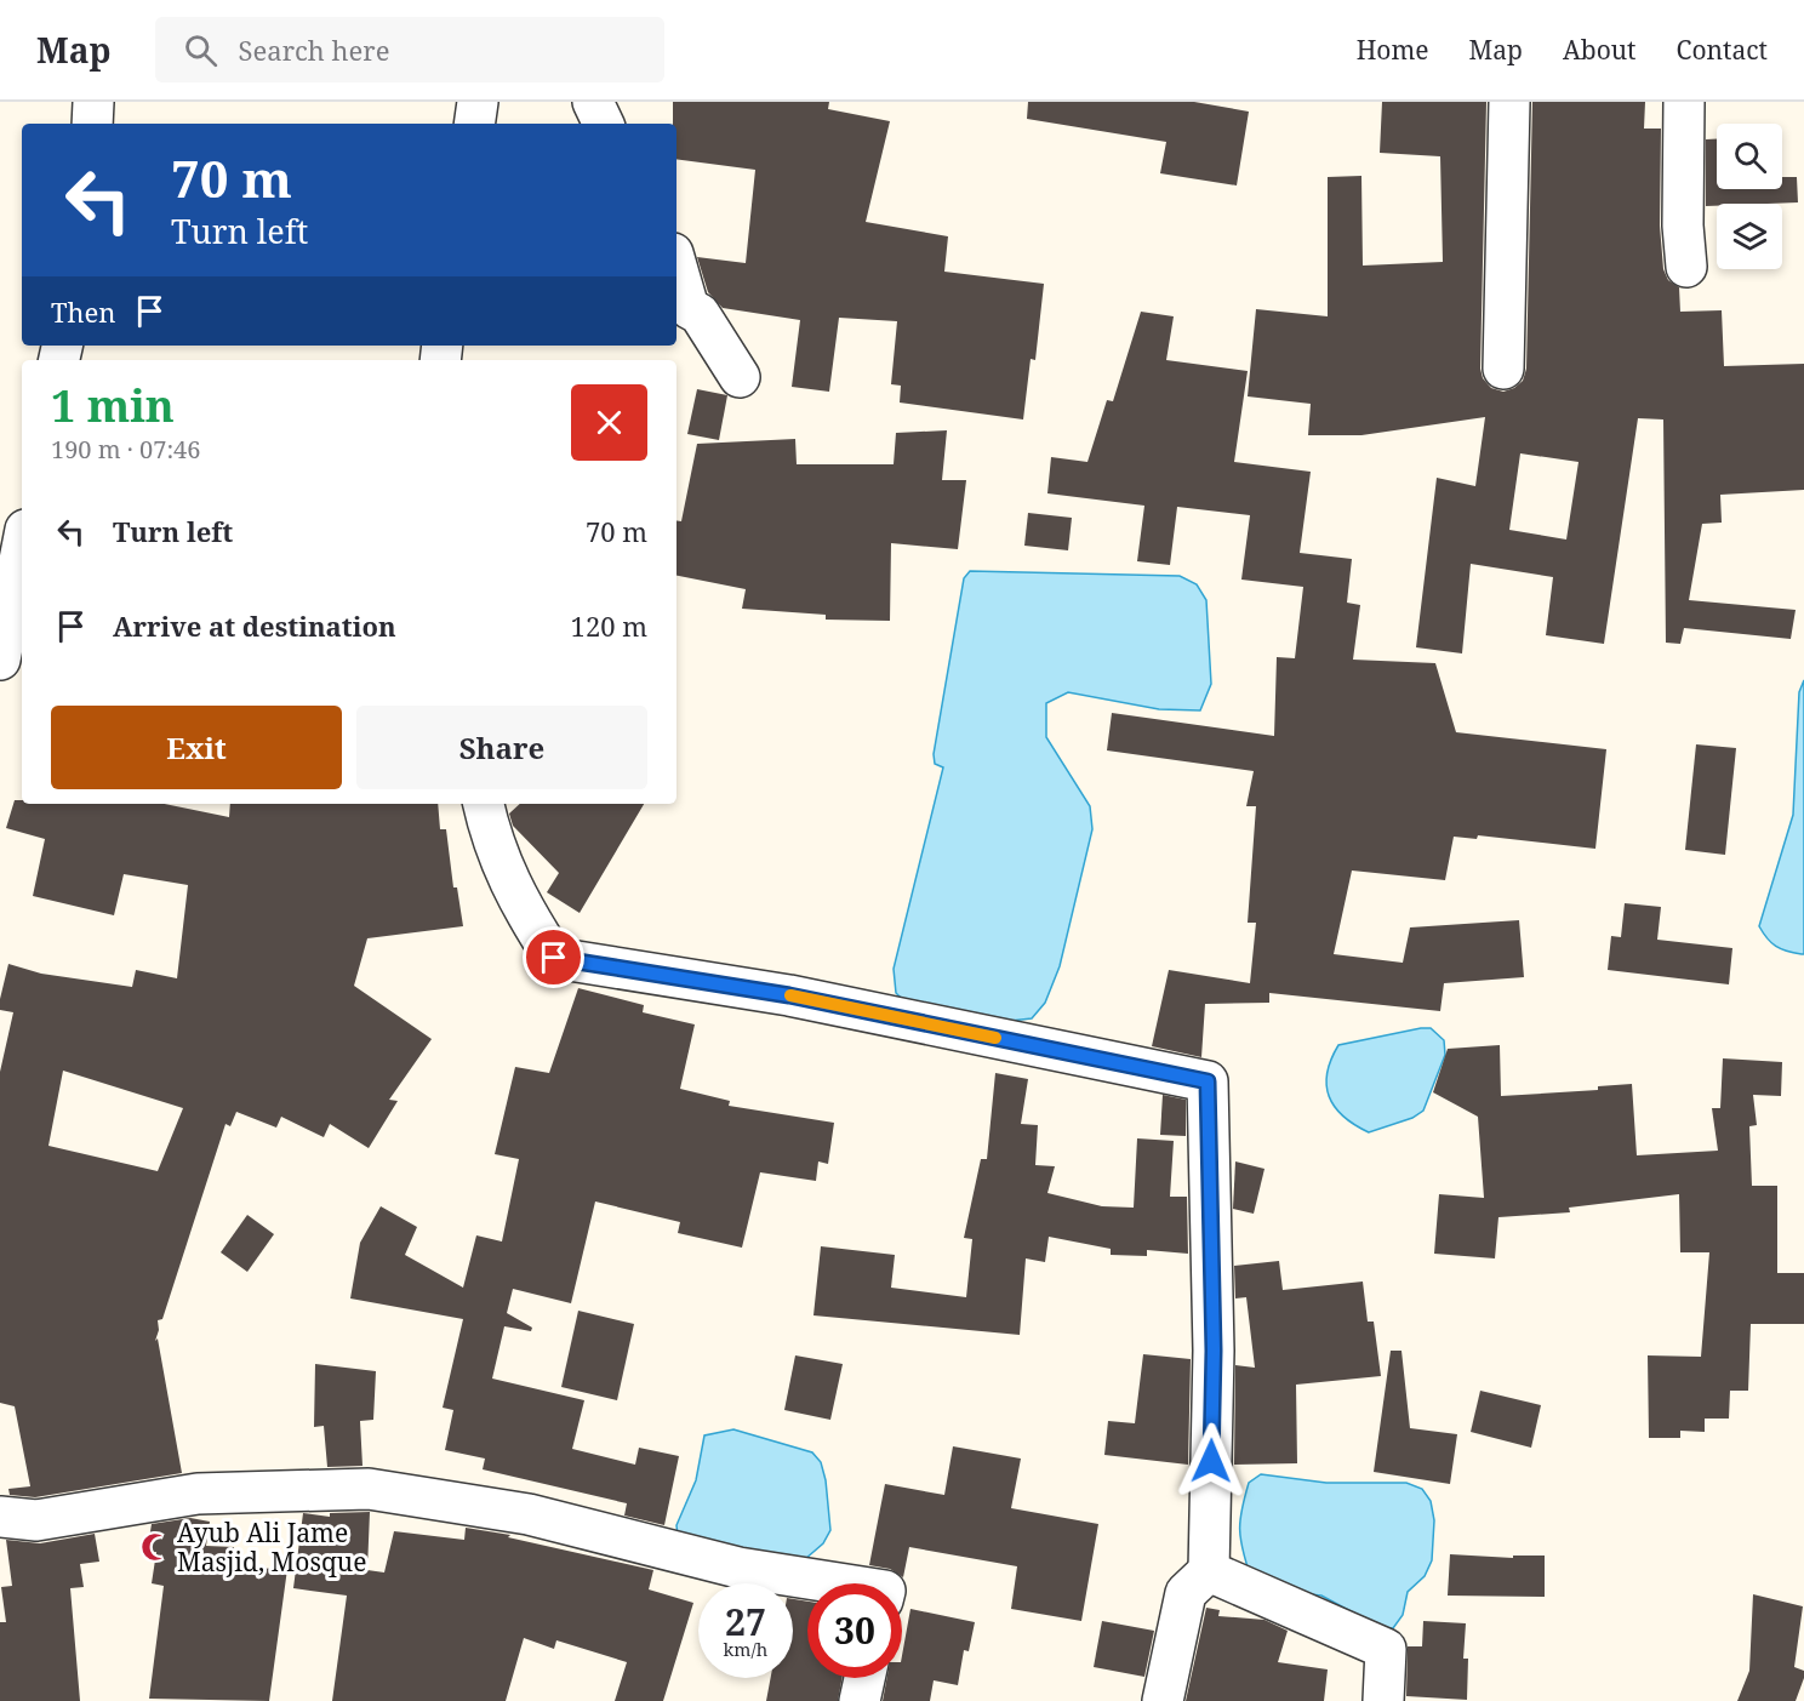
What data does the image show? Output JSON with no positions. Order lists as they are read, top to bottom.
{
  "places": {
    "mosque": ["Ayub Ali Jame Masjid, Mosque"]
  },
  "page": {
    "header": "Map",
    "search": "Search here",
    "nav": [
      "Home",
      "Map",
      "About",
      "Contact"
    ],
    "turn": ["70 m", "Turn left"],
    "then": "Then",
    "heading": ["1 min", "190 m · 07:46"],
    "list": [
      {
        "name": "Turn left",
        "value": "70 m"
      },
      {
        "name": "Arrive at destination",
        "value": "120 m"
      }
    ],
    "buttons": ["Exit", "Share"],
    "speed": "27 km/h",
    "limit": "30"
  }
}
